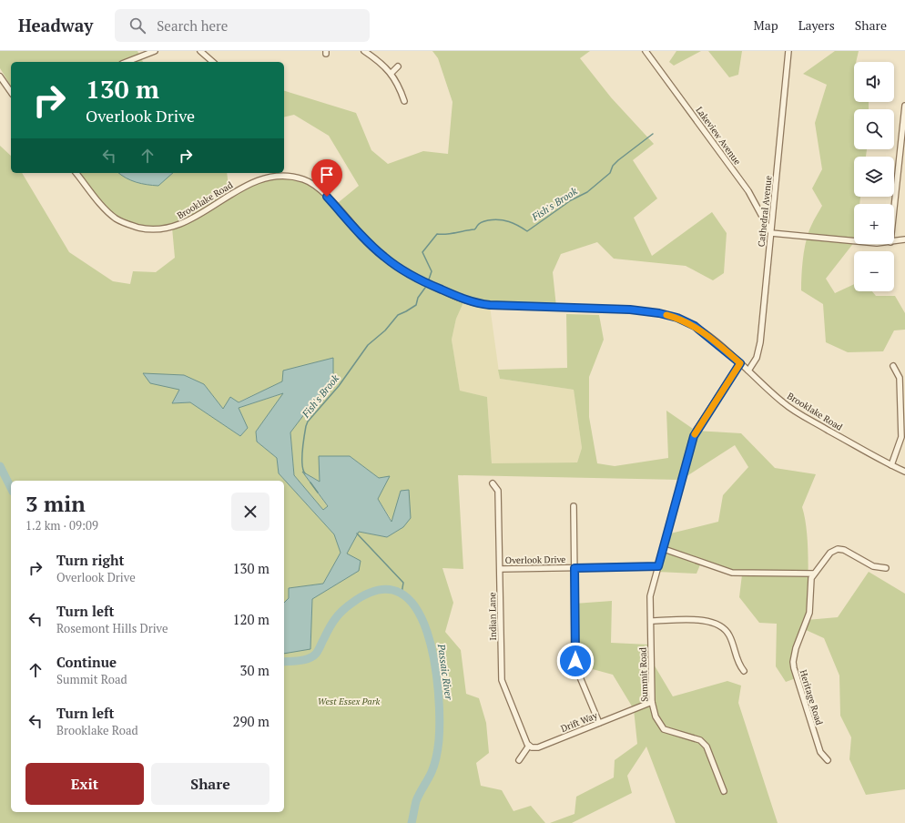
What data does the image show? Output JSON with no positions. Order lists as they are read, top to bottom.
{
  "streets": {
    "street": [
      "Lakeview Avenue",
      "Brooklake Road",
      "Cathedral Avenue",
      "Overlook Drive",
      "Indian Lane",
      "Summit Road",
      "Heritage Road",
      "Drift Way"
    ]
  },
  "crossings": [
    ["Lakeview Avenue", "Cathedral Avenue"],
    ["Brooklake Road", "Cathedral Avenue"],
    ["Overlook Drive", "Indian Lane"],
    ["Overlook Drive", "Summit Road"],
    ["Indian Lane", "Drift Way"],
    ["Summit Road", "Drift Way"]
  ],
  "water": ["Fish's Brook", "Passaic River"],
  "parks": ["West Essex Park"],
  "page": {
    "header": "Headway",
    "search": "Search here",
    "nav": ["Map", "Layers", "Share"],
    "map_buttons": ["+", "−"],
    "turn": ["130 m", "Overlook Drive"],
    "heading": ["3 min", "1.2 km · 09:09"],
    "list": [
      {
        "name": "Turn right",
        "note": "Overlook Drive",
        "value": "130 m"
      },
      {
        "name": "Turn left",
        "note": "Rosemont Hills Drive",
        "value": "120 m"
      },
      {
        "name": "Continue",
        "note": "Summit Road",
        "value": "30 m"
      },
      {
        "name": "Turn left",
        "note": "Brooklake Road",
        "value": "290 m"
      }
    ],
    "buttons": ["Exit", "Share"]
  }
}
